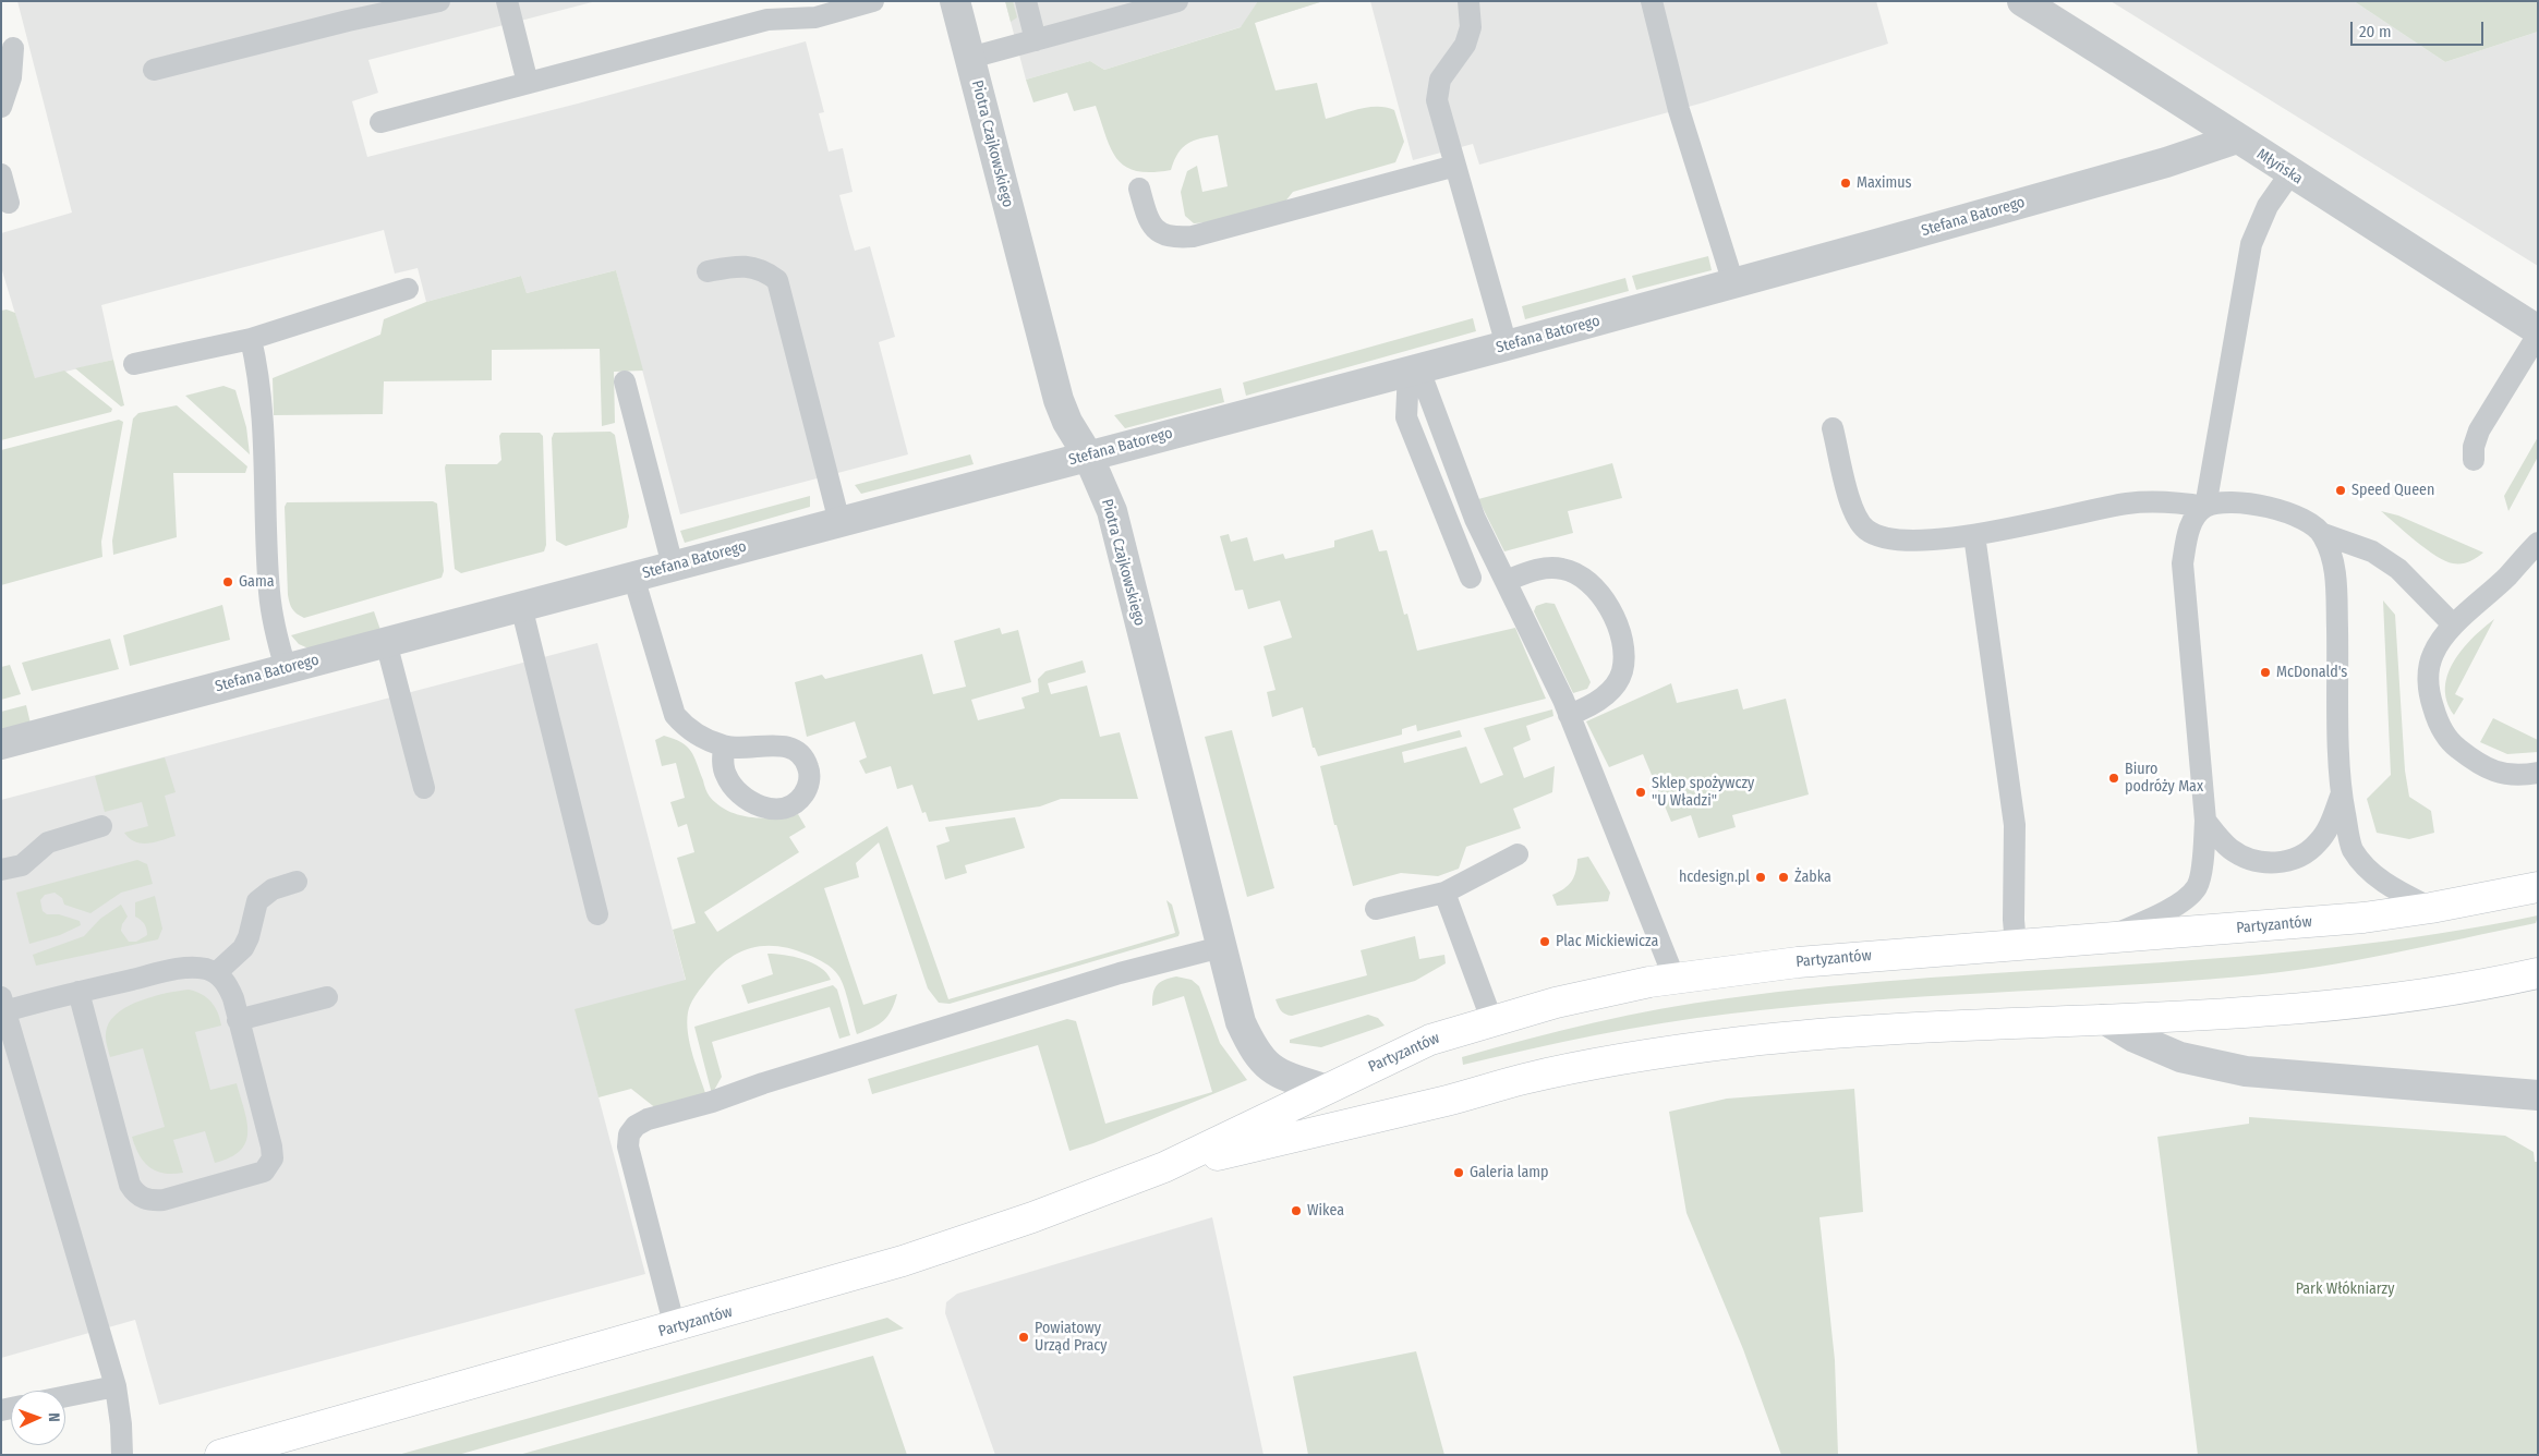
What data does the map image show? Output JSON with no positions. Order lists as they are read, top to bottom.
{
  "streets": {
    "main road": ["Partyzantów"],
    "street": ["Piotra Czajkowskiego", "Młyńska", "Stefana Batorego"]
  },
  "crossings": [
    ["Piotra Czajkowskiego", "Stefana Batorego"],
    ["Piotra Czajkowskiego", "Partyzantów"],
    ["Młyńska", "Stefana Batorego"]
  ],
  "parks": ["Park Włókniarzy"],
  "places": [
    "Maximus",
    "Speed Queen",
    "Gama",
    "McDonald's",
    "Biuro podróży Max",
    "Sklep spożywczy \"U Władzi\"",
    "hcdesign.pl",
    "Żabka",
    "Plac Mickiewicza",
    "Galeria lamp",
    "Wikea",
    "Powiatowy Urząd Pracy"
  ],
  "scale_bar": "20 m",
  "north": "right"
}
